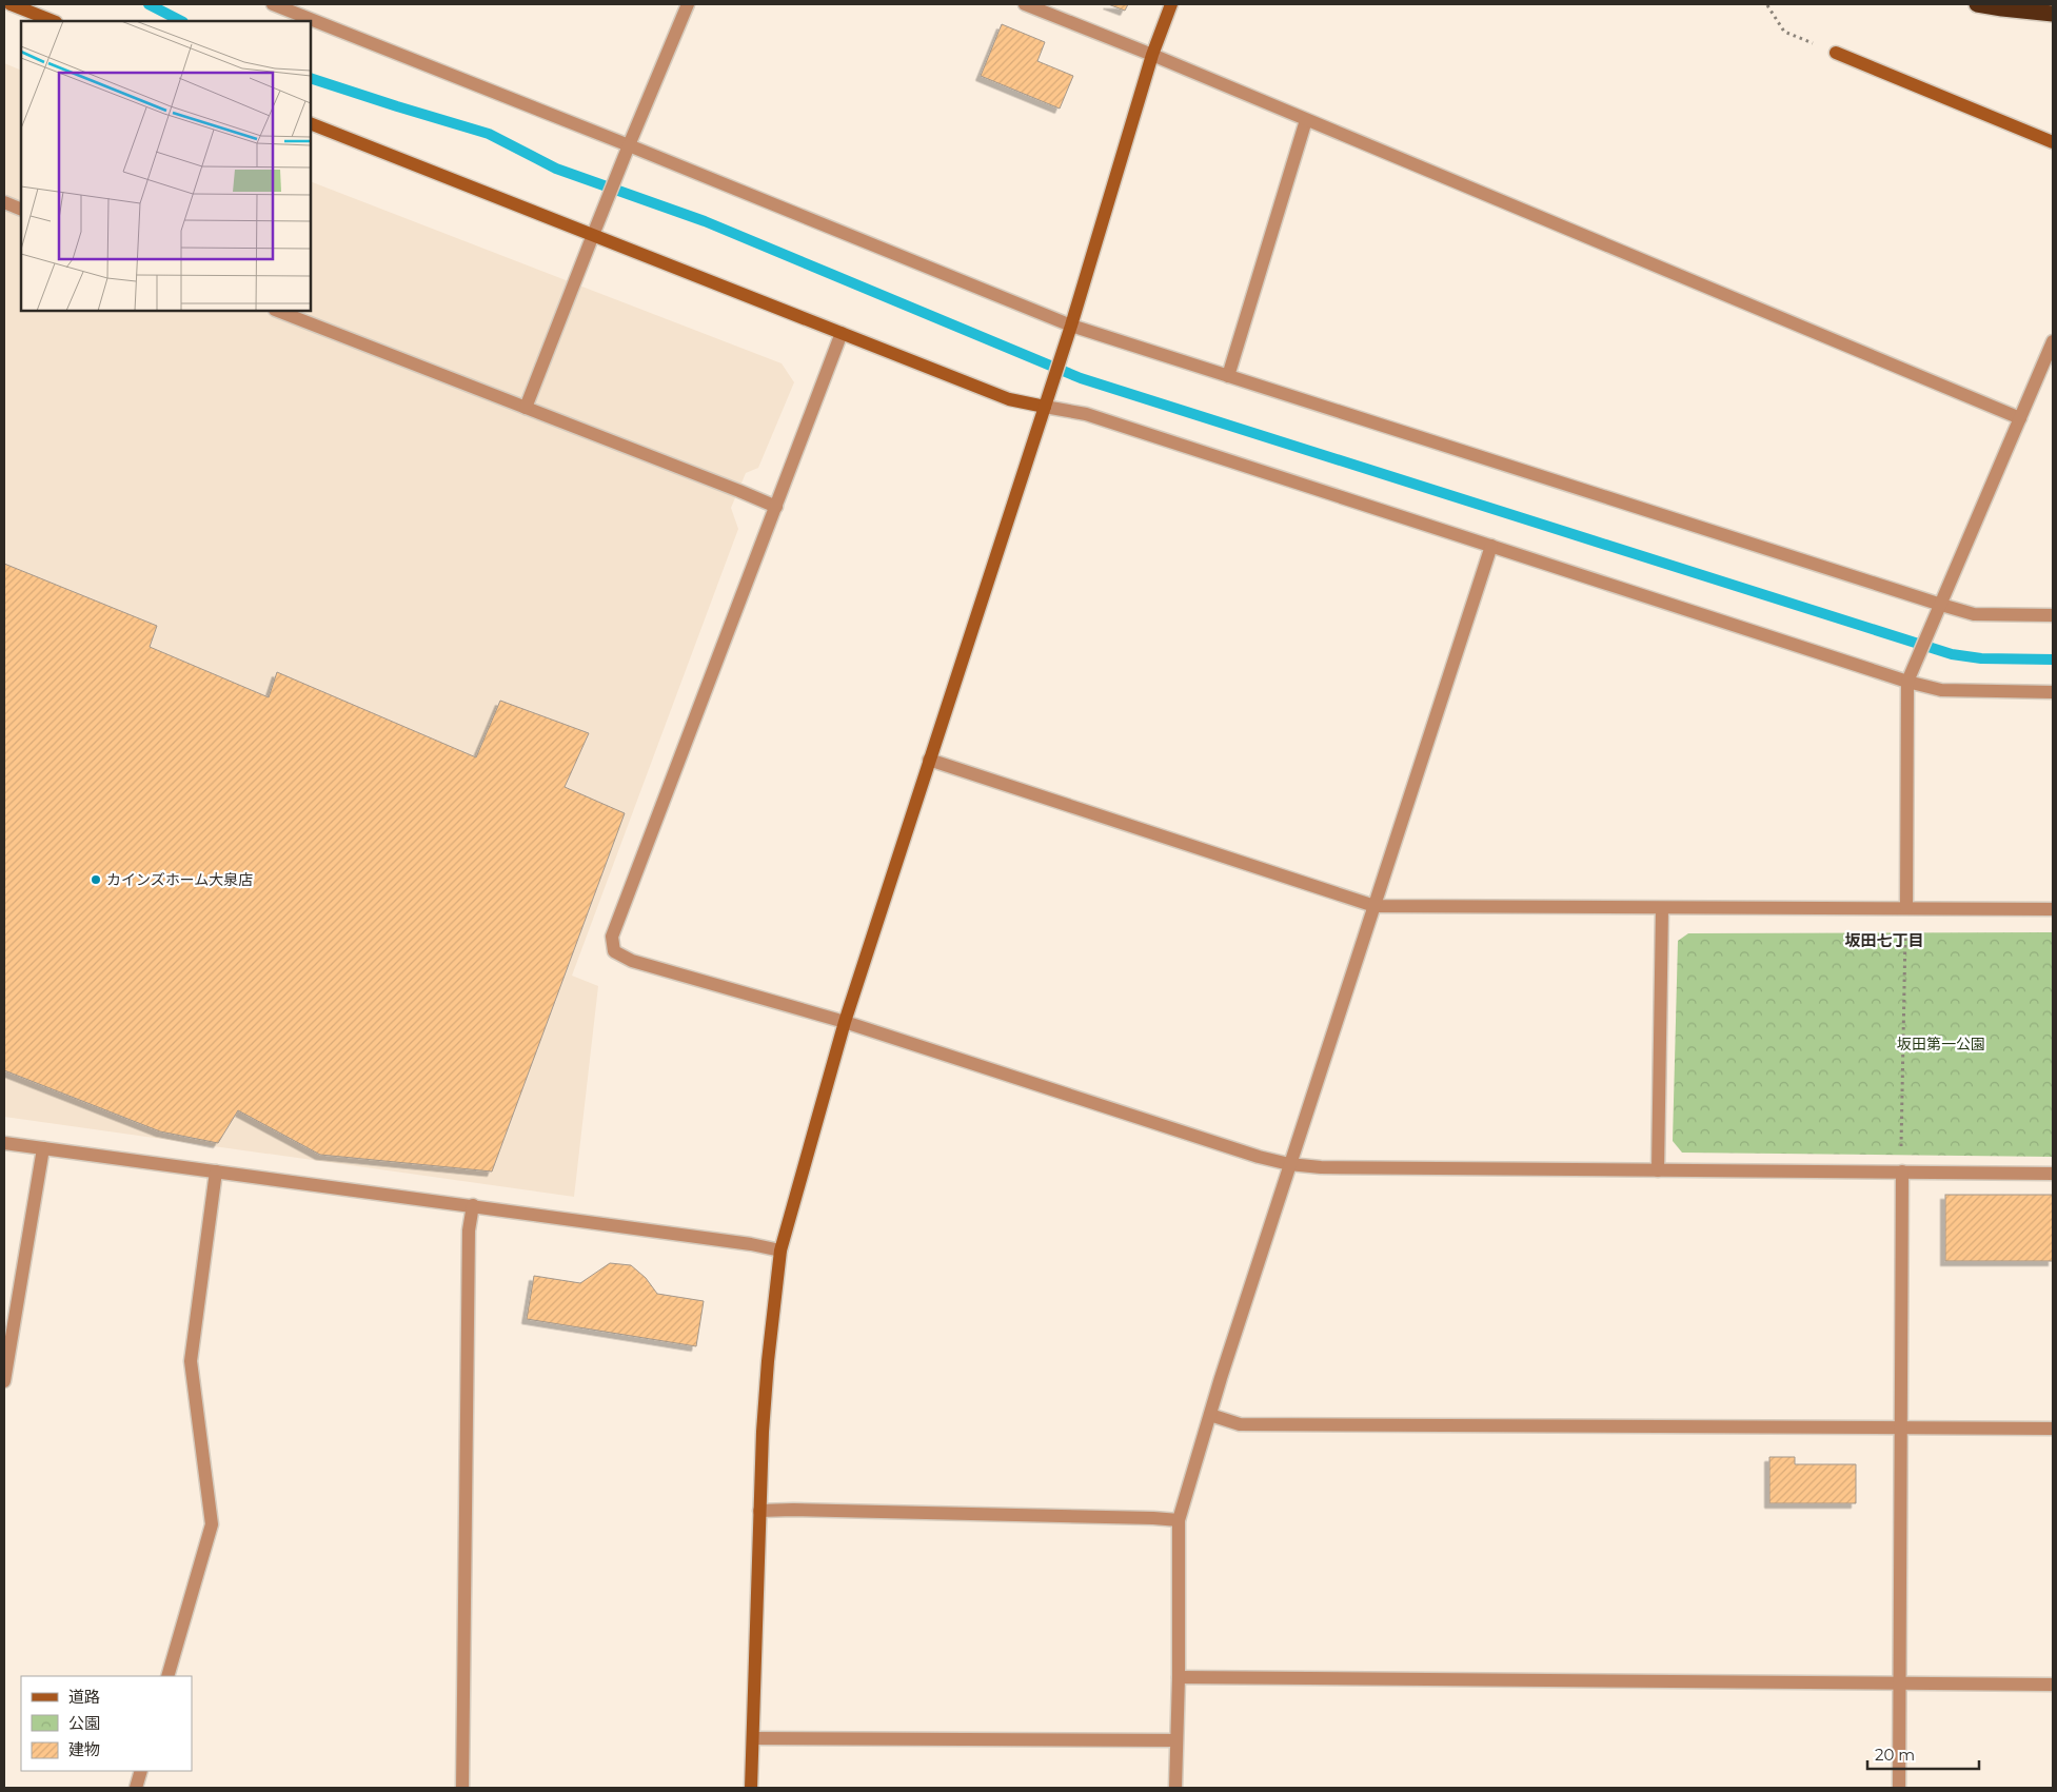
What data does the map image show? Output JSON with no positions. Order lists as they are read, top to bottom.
{
  "districts": ["坂田七丁目"],
  "parks": ["坂田第一公園"],
  "places": ["カインズホーム大泉店"],
  "legend": ["道路", "公園", "建物"],
  "scale_bar": "20 m"
}
